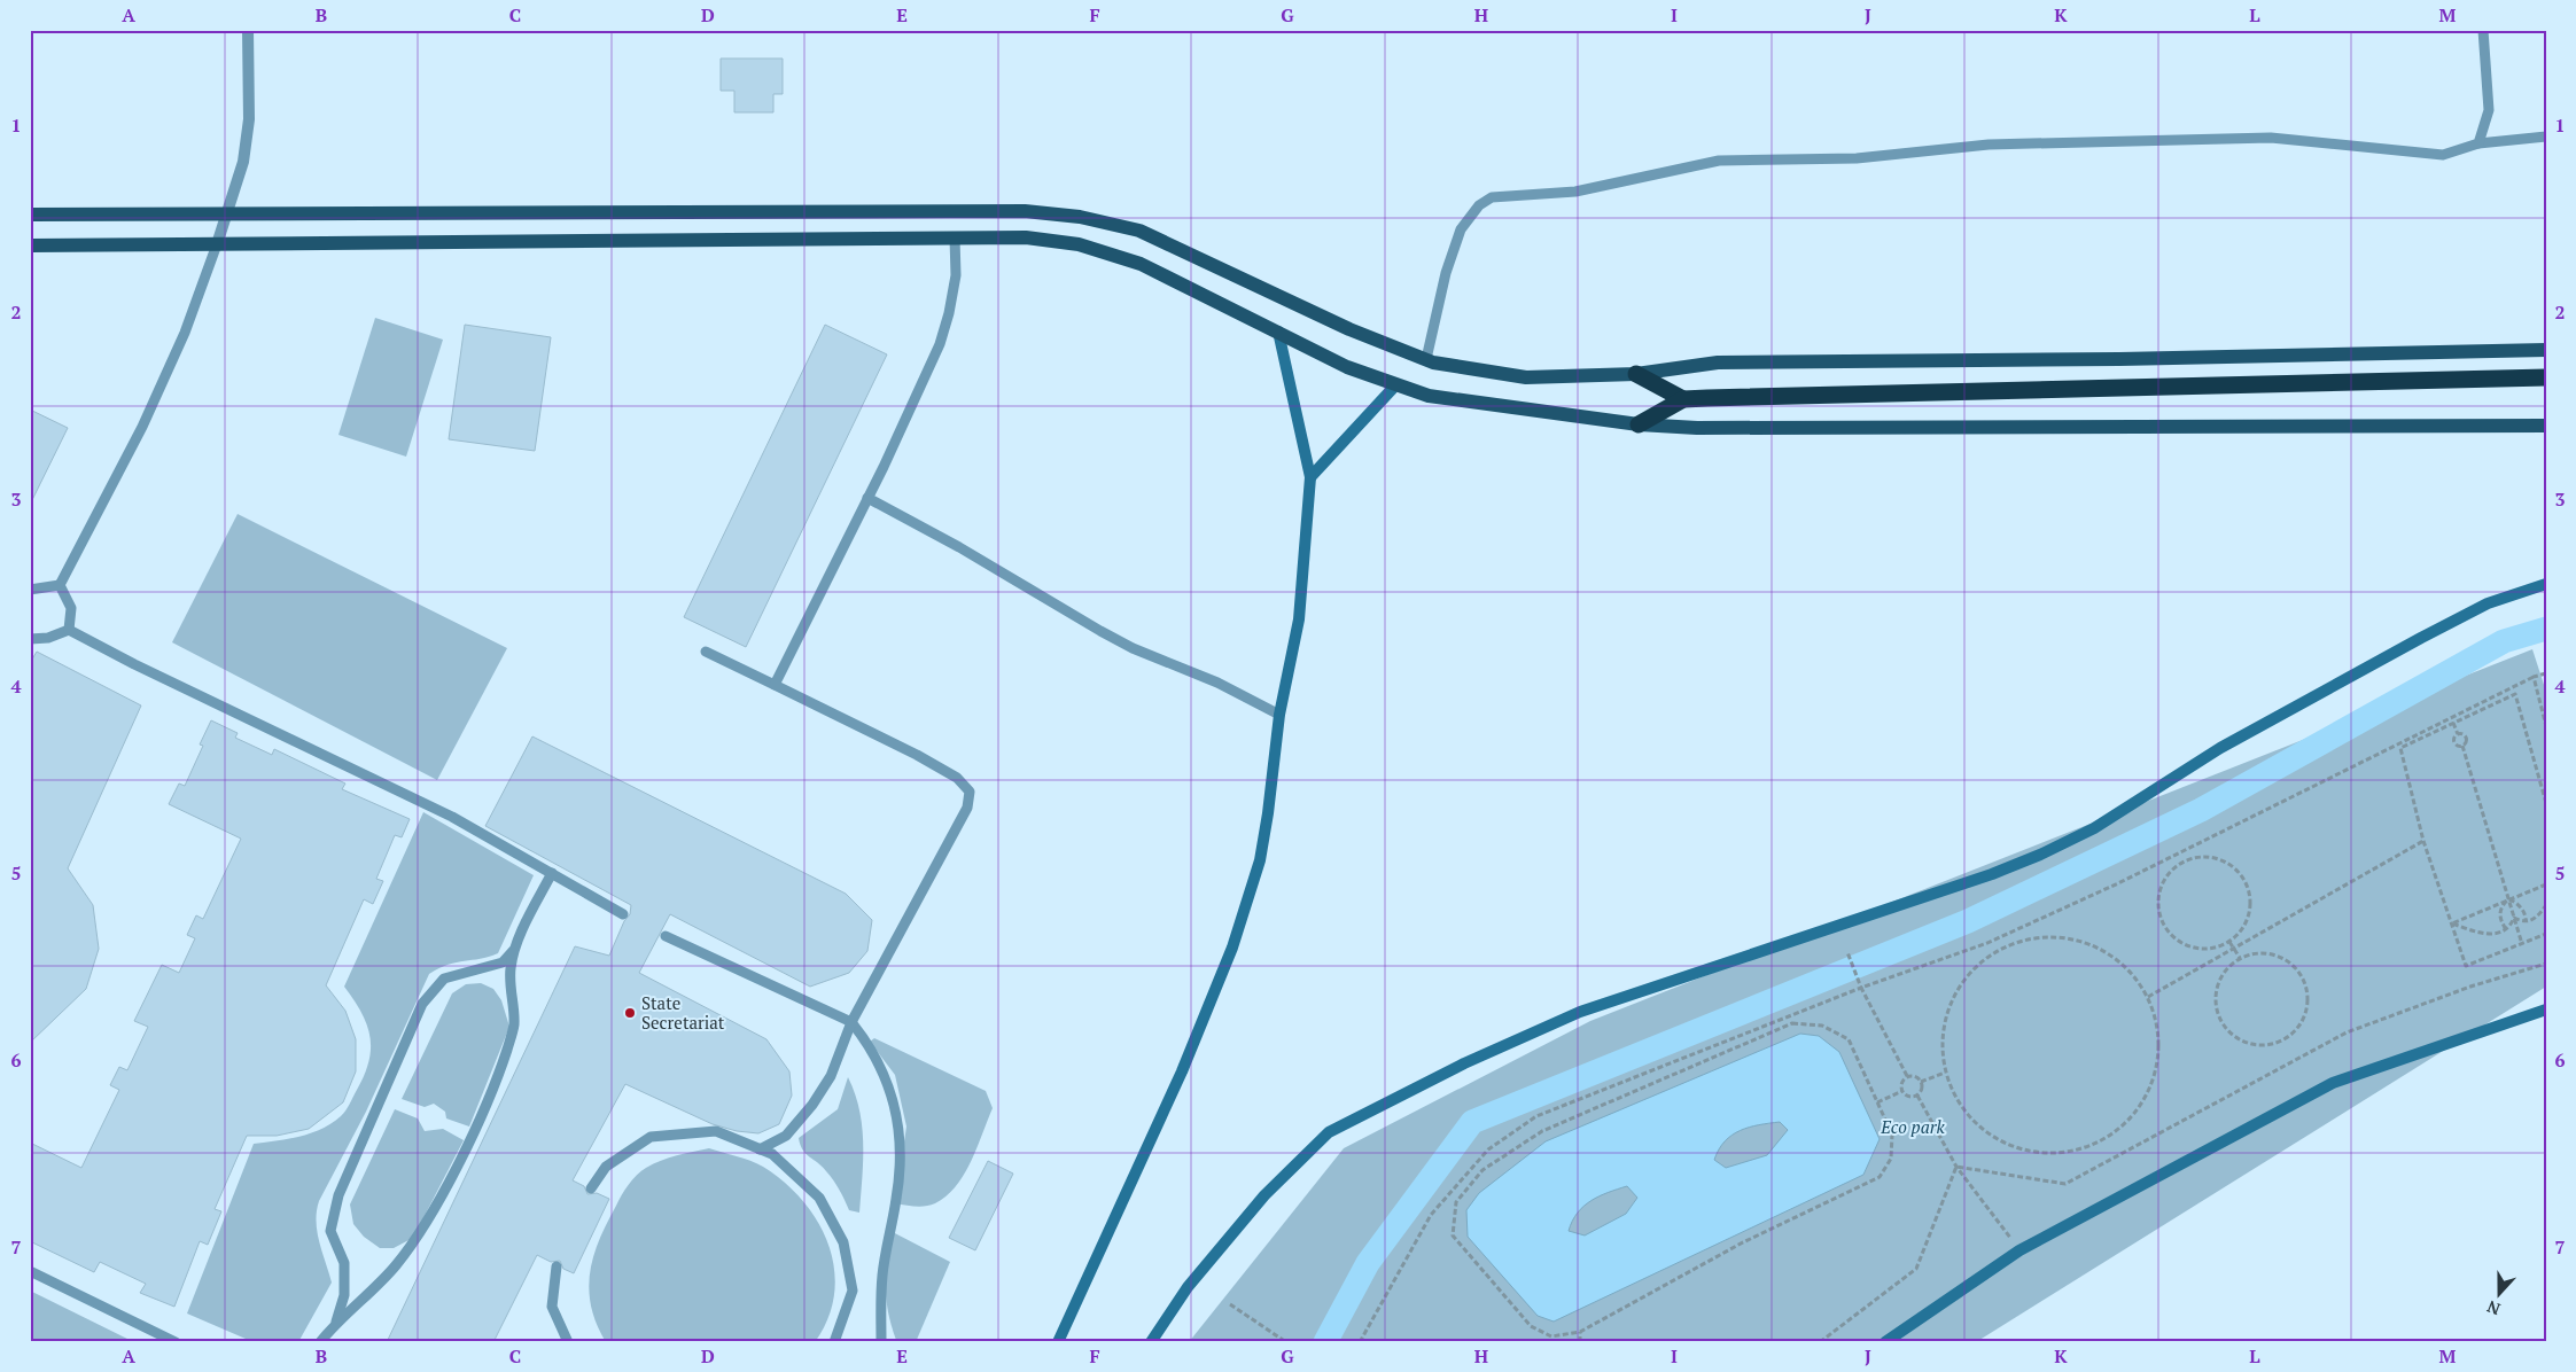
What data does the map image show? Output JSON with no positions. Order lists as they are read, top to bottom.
{
  "parks": ["Eco park"],
  "places": ["State Secretariat"],
  "north": "bottom",
  "grid": {
    "columns": [
      "A",
      "B",
      "C",
      "D",
      "E",
      "F",
      "G",
      "H",
      "I",
      "J",
      "K",
      "L",
      "M"
    ],
    "rows": [
      "1",
      "2",
      "3",
      "4",
      "5",
      "6",
      "7"
    ]
  }
}
